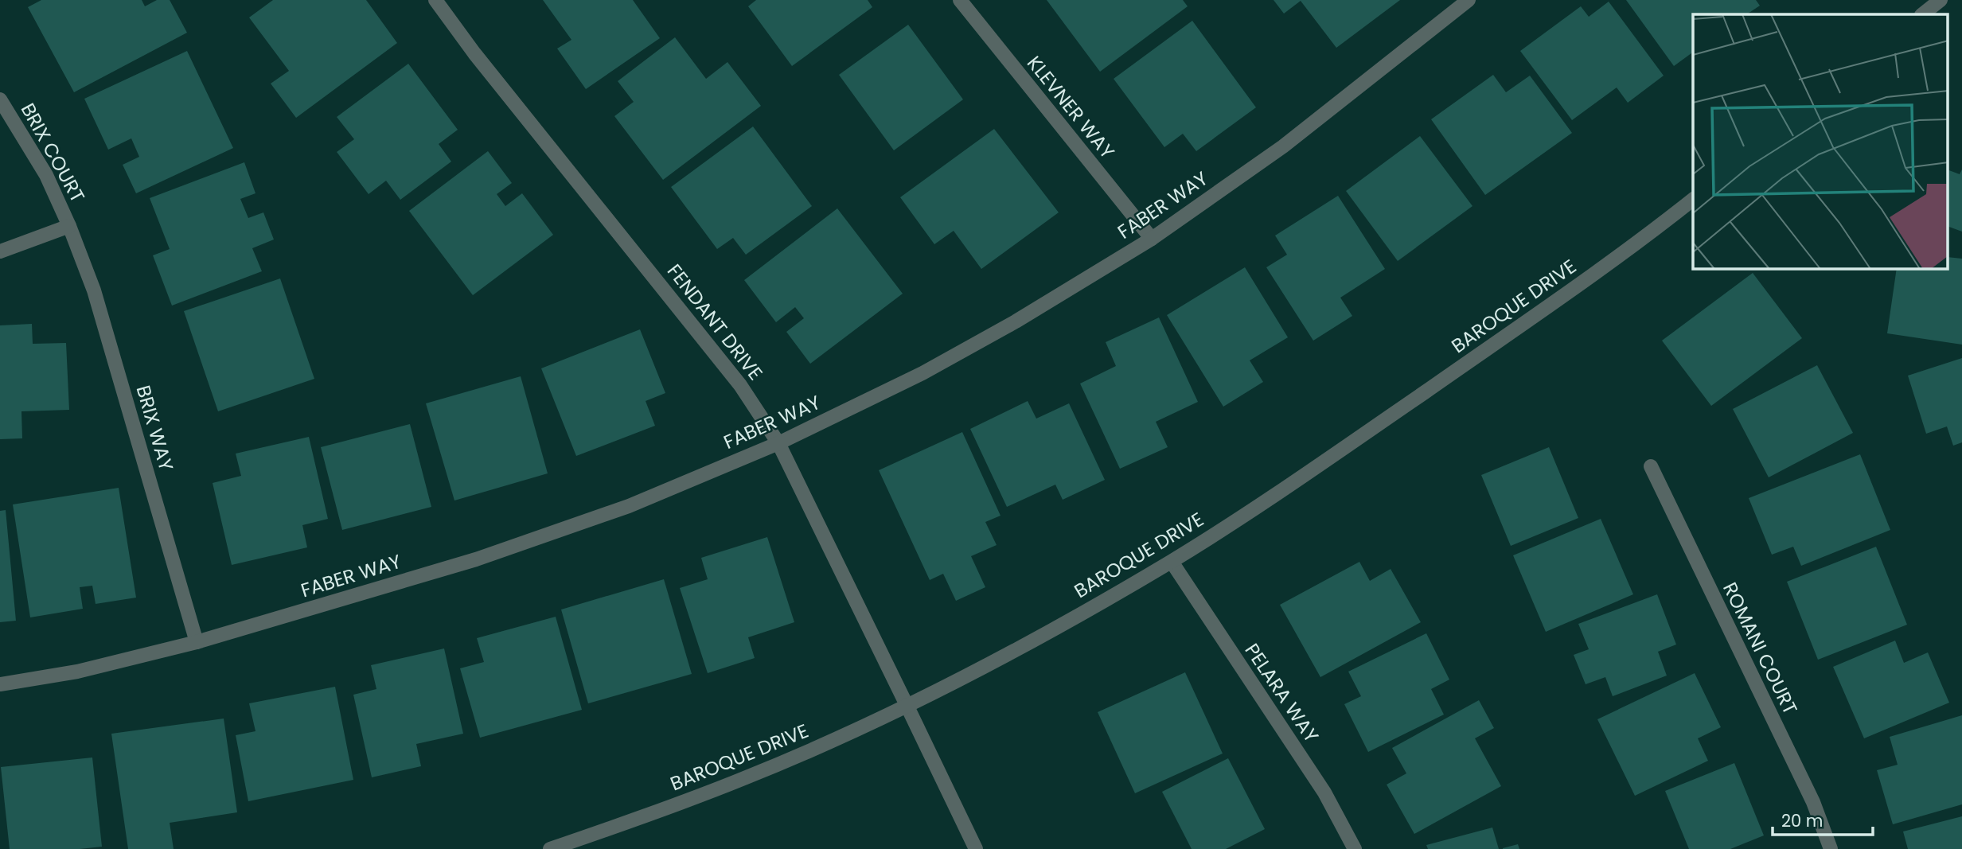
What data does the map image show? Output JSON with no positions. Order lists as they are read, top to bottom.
{
  "streets": {
    "street": [
      "KLEVNER WAY",
      "BRIX COURT",
      "FABER WAY",
      "BAROQUE DRIVE",
      "FENDANT DRIVE",
      "BRIX WAY",
      "ROMANI COURT",
      "PELARA WAY"
    ]
  },
  "crossings": [
    ["KLEVNER WAY", "FABER WAY"],
    ["BRIX COURT", "BRIX WAY"],
    ["FABER WAY", "FENDANT DRIVE"],
    ["FABER WAY", "BRIX WAY"],
    ["BAROQUE DRIVE", "FENDANT DRIVE"],
    ["BAROQUE DRIVE", "PELARA WAY"]
  ],
  "scale_bar": "20 m"
}
